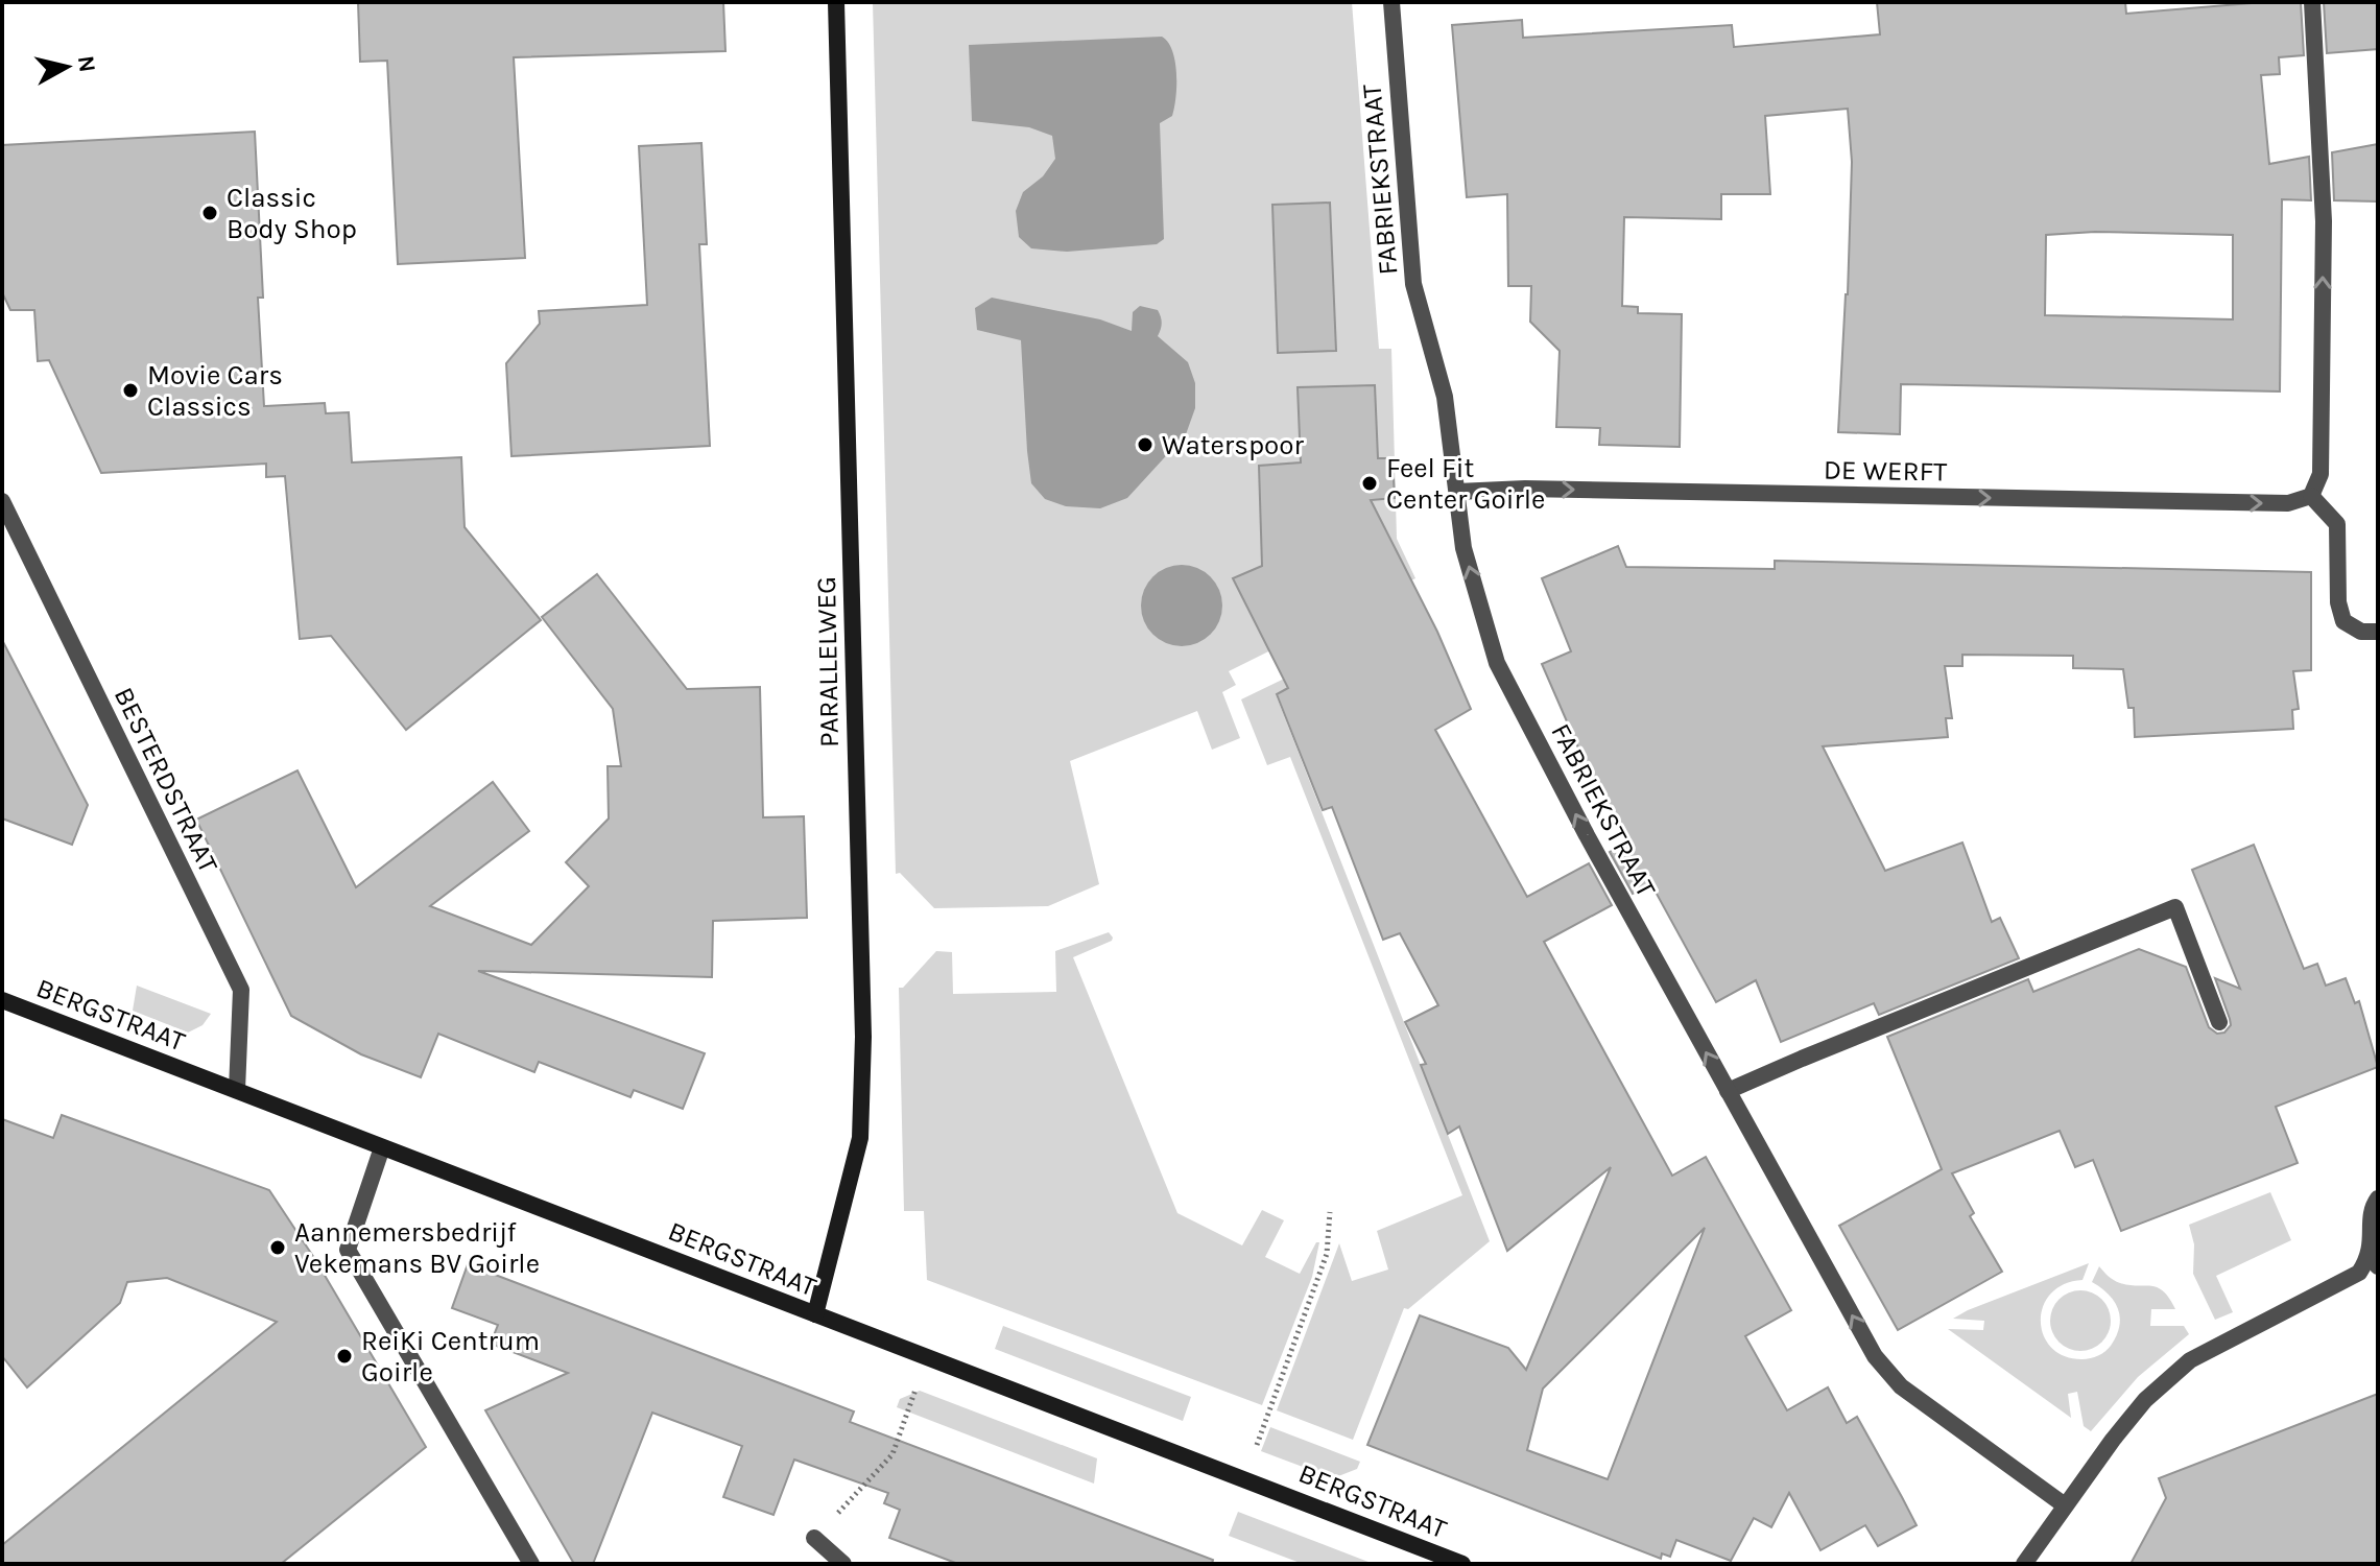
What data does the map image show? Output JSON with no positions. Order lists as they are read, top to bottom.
{
  "streets": {
    "street": [
      "FABRIEKSTRAAT",
      "DE WERFT",
      "PARALLELWEG",
      "BESTERDSTRAAT",
      "BERGSTRAAT"
    ]
  },
  "crossings": [
    ["FABRIEKSTRAAT", "DE WERFT"],
    ["PARALLELWEG", "BERGSTRAAT"],
    ["BESTERDSTRAAT", "BERGSTRAAT"]
  ],
  "one_way": ["FABRIEKSTRAAT", "DE WERFT"],
  "places": [
    "Classic Body Shop",
    "Movie Cars Classics",
    "Waterspoor",
    "Feel Fit Center Goirle",
    "Aannemersbedrijf Vekemans BV Goirle",
    "ReiKi Centrum Goirle"
  ],
  "north": "right"
}
